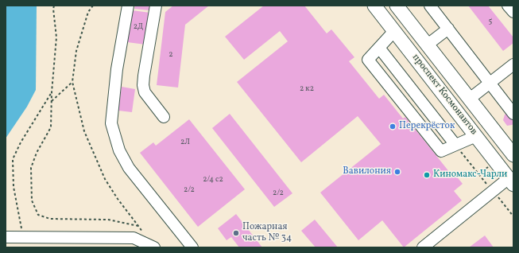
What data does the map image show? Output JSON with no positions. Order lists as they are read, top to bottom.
{
  "streets": {
    "main road": ["проспект Космонавтов"]
  },
  "places": [
    "Перекрёсток",
    "Вавилония",
    "Киномакс-Чарли",
    "Пожарная часть № 34"
  ],
  "house_numbers": [
    "5",
    "2Д",
    "2",
    "2 к2",
    "2Л",
    "2/4 с2",
    "2/2",
    "2/2"
  ]
}
